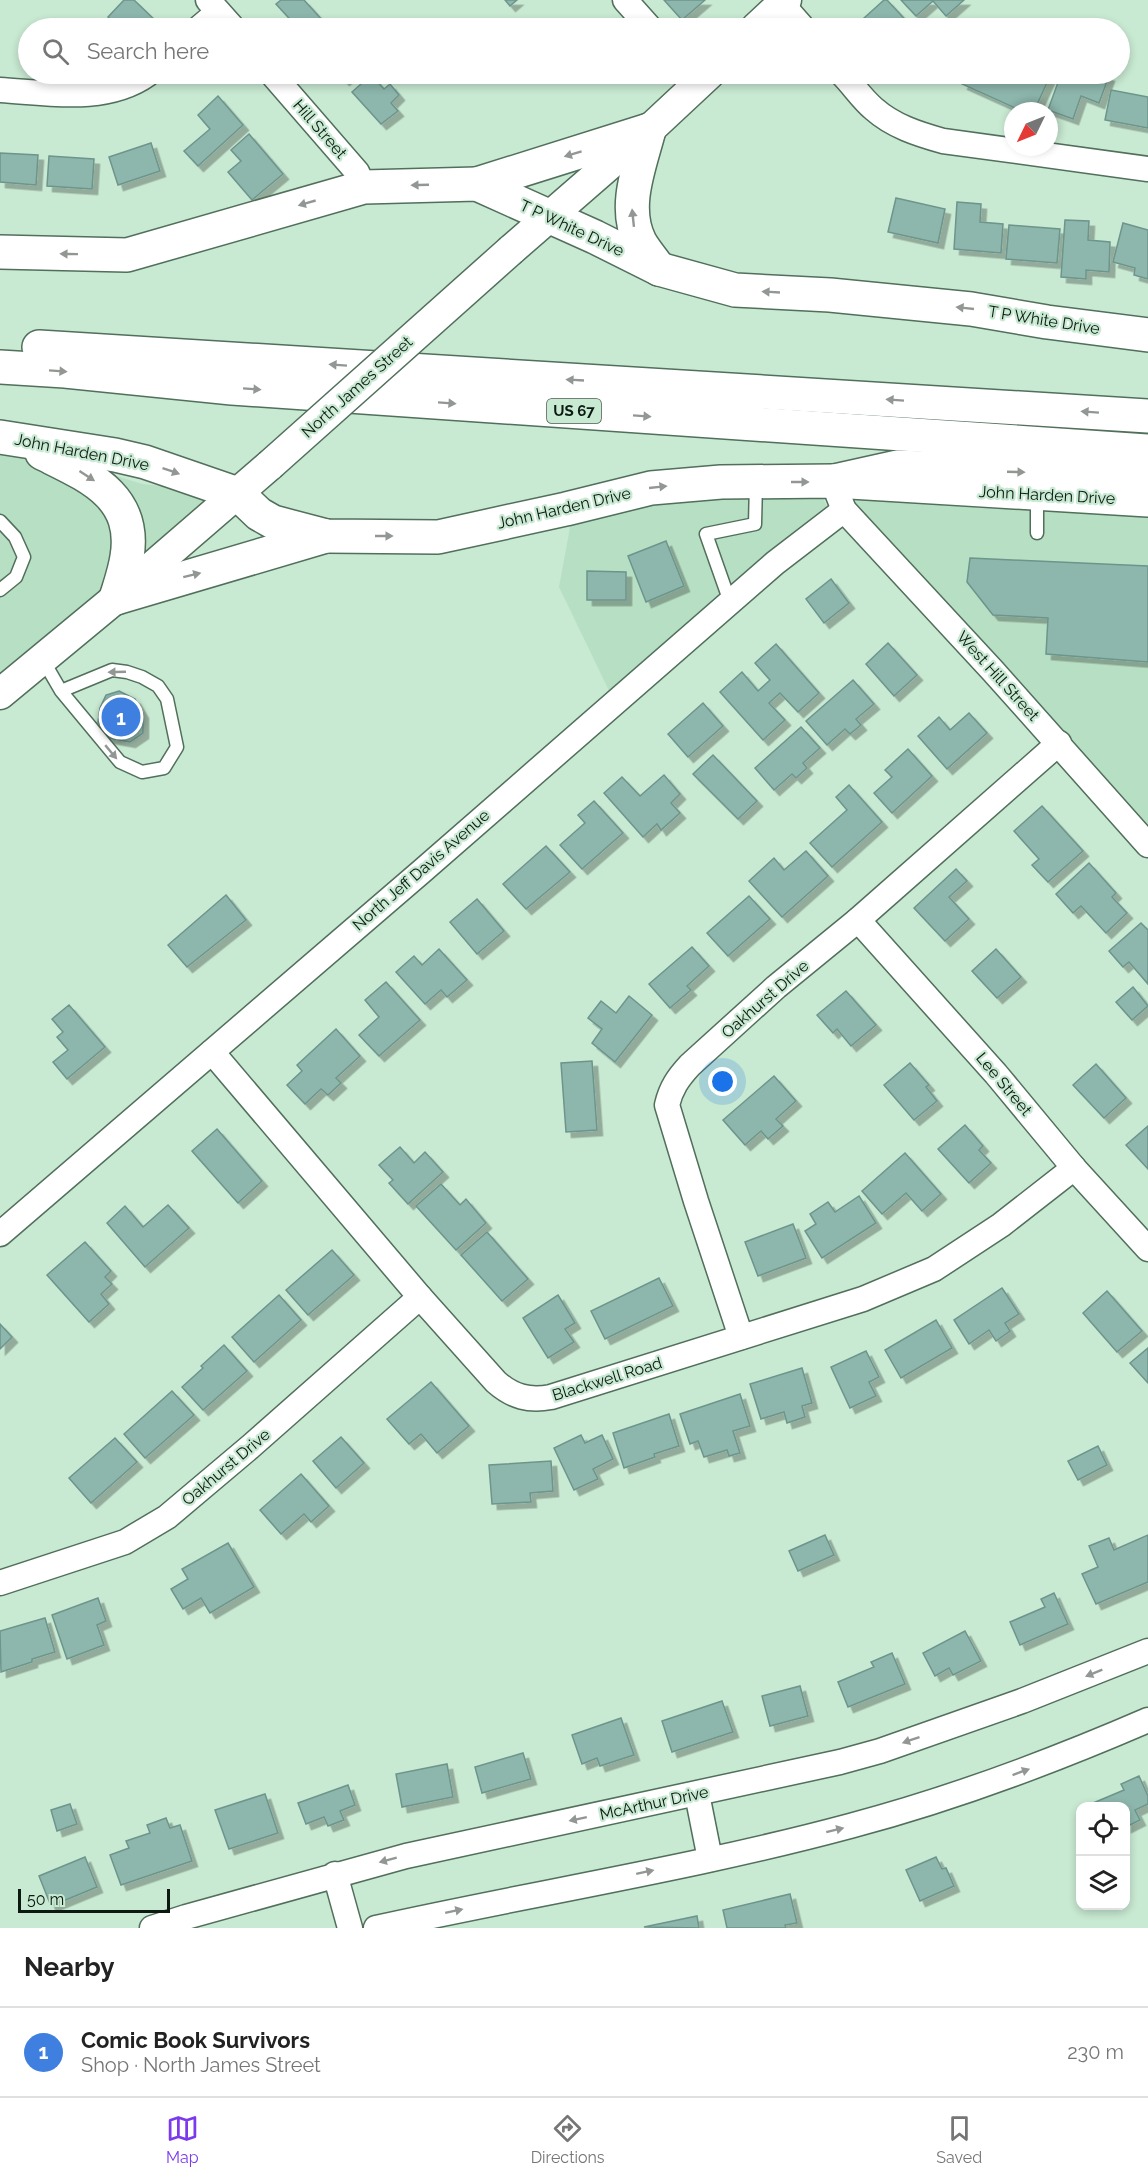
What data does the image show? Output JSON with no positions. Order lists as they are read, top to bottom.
{
  "streets": {
    "main road": ["T P White Drive", "US 67", "John Harden Drive"],
    "street": [
      "Hill Street",
      "North James Street",
      "West Hill Street",
      "North Jeff Davis Avenue",
      "Oakhurst Drive",
      "Lee Street",
      "Blackwell Road",
      "McArthur Drive"
    ]
  },
  "crossings": [
    ["Hill Street", "T P White Drive"],
    ["T P White Drive", "North James Street"],
    ["North James Street", "John Harden Drive"],
    ["John Harden Drive", "West Hill Street"],
    ["John Harden Drive", "North Jeff Davis Avenue"],
    ["West Hill Street", "North Jeff Davis Avenue"],
    ["West Hill Street", "Oakhurst Drive"],
    ["North Jeff Davis Avenue", "Blackwell Road"],
    ["Oakhurst Drive", "Lee Street"],
    ["Oakhurst Drive", "Blackwell Road"],
    ["Lee Street", "Blackwell Road"]
  ],
  "scale_bar": "50 m",
  "north": "bottom left",
  "page": {
    "search": "Search here",
    "pins": "1",
    "scale": "50 m",
    "heading": "Nearby",
    "list": [
      {
        "mark": "1",
        "name": "Comic Book Survivors",
        "note": "Shop · North James Street",
        "value": "230 m"
      }
    ],
    "nav": ["Map", "Directions", "Saved"]
  }
}
